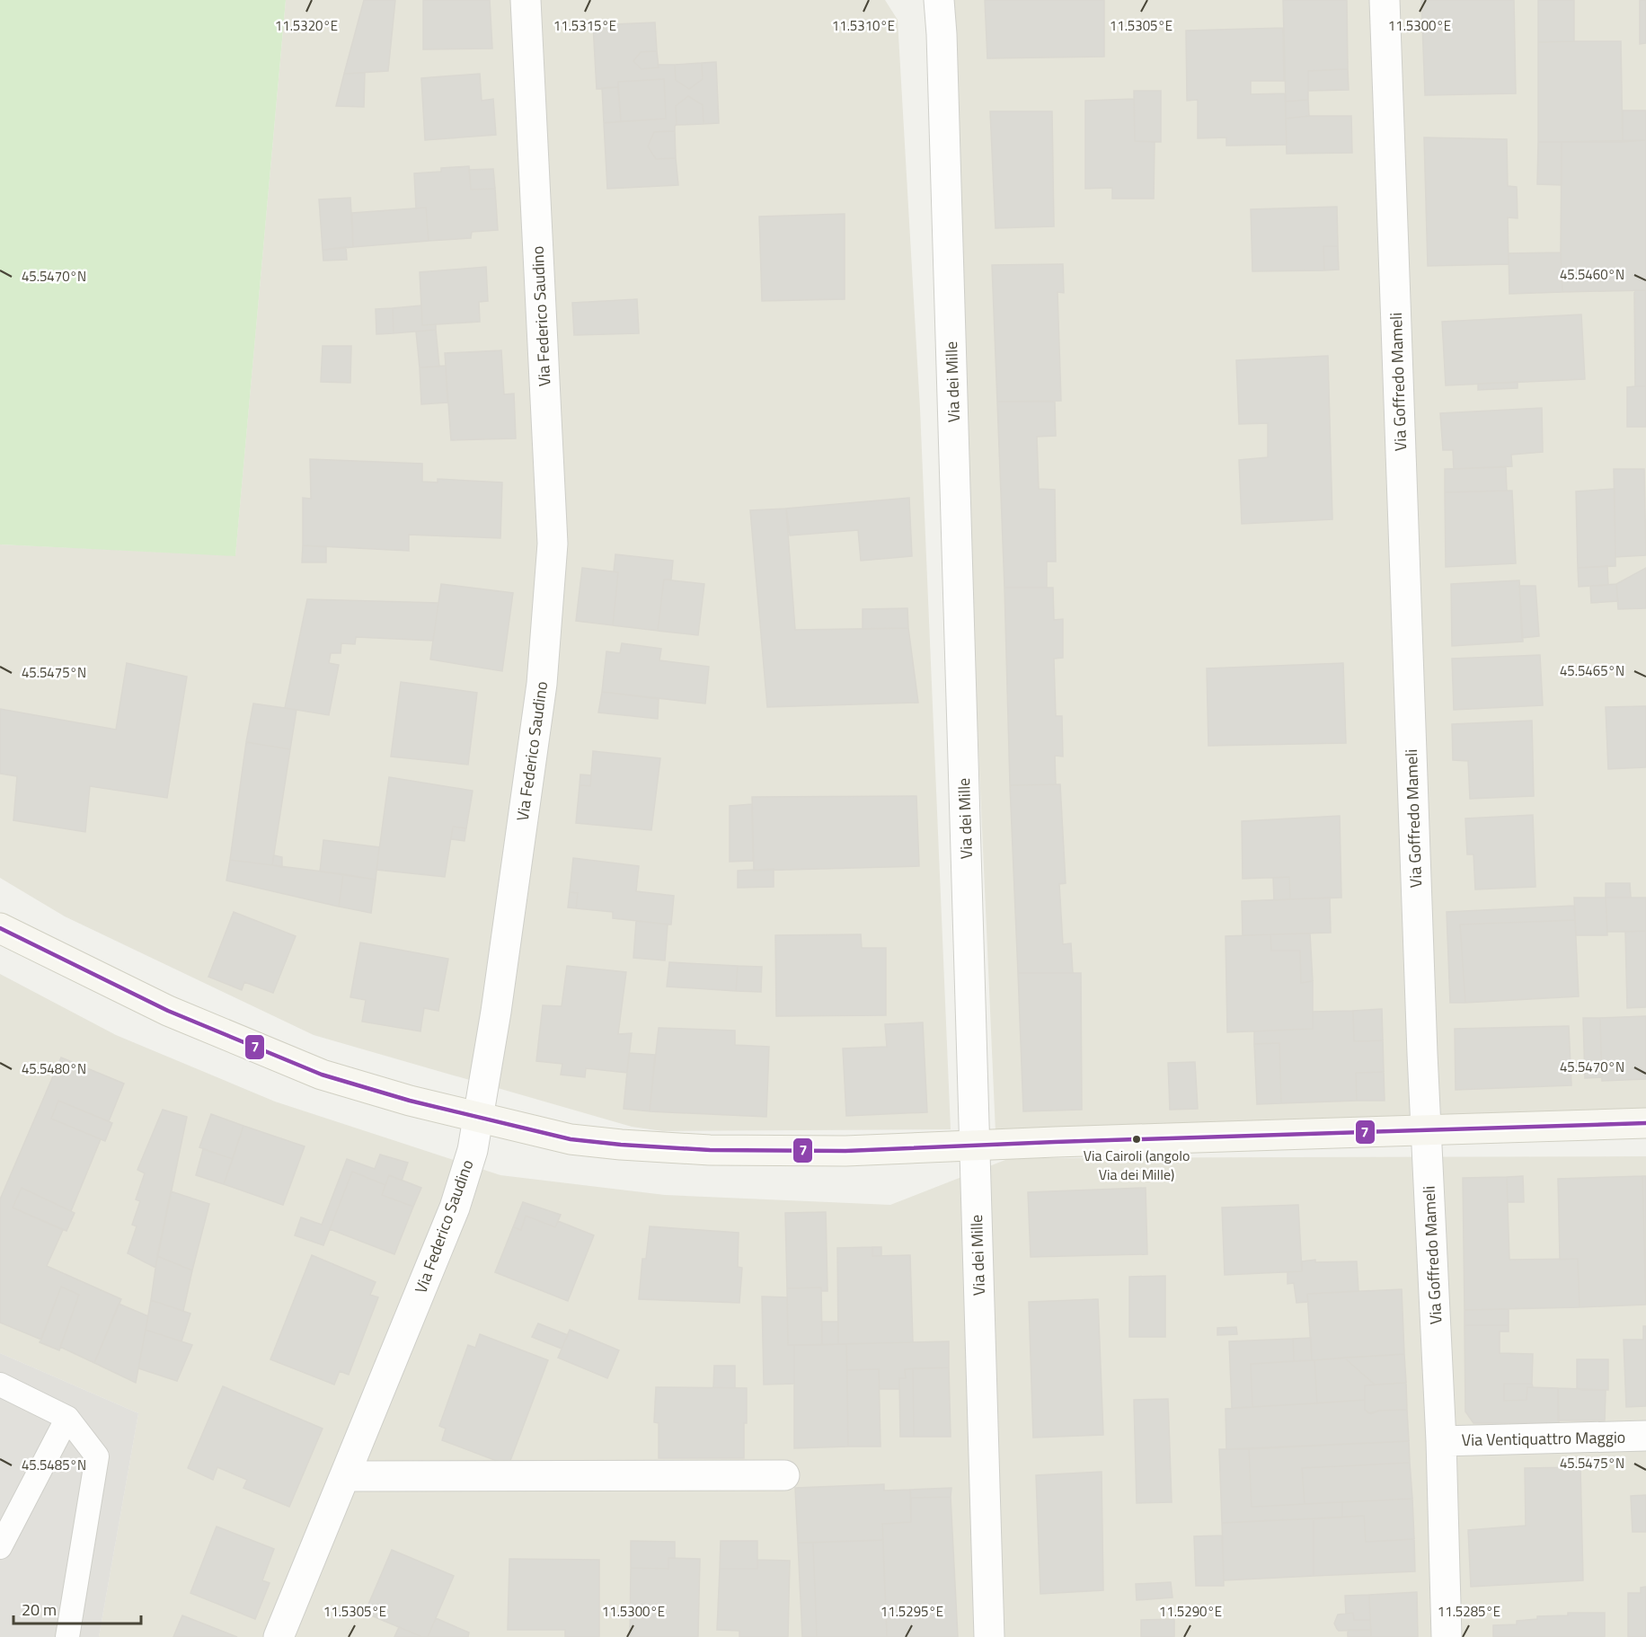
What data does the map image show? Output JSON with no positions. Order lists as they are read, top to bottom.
{
  "streets": {
    "street": [
      "Via Federico Saudino",
      "Via dei Mille",
      "Via Goffredo Mameli",
      "Via Ventiquattro Maggio"
    ]
  },
  "crossings": [
    ["Via Goffredo Mameli", "Via Ventiquattro Maggio"]
  ],
  "places": ["Via Cairoli (angolo Via dei Mille)"],
  "lines": ["transit line 7"],
  "scale_bar": "20 m",
  "coordinates": [
    "11.5320°E",
    "11.5315°E",
    "11.5310°E",
    "11.5305°E",
    "11.5300°E",
    "45.5460°N",
    "45.5470°N",
    "45.5465°N",
    "45.5475°N",
    "45.5480°N",
    "45.5485°N",
    "11.5295°E",
    "11.5290°E",
    "11.5285°E"
  ]
}
